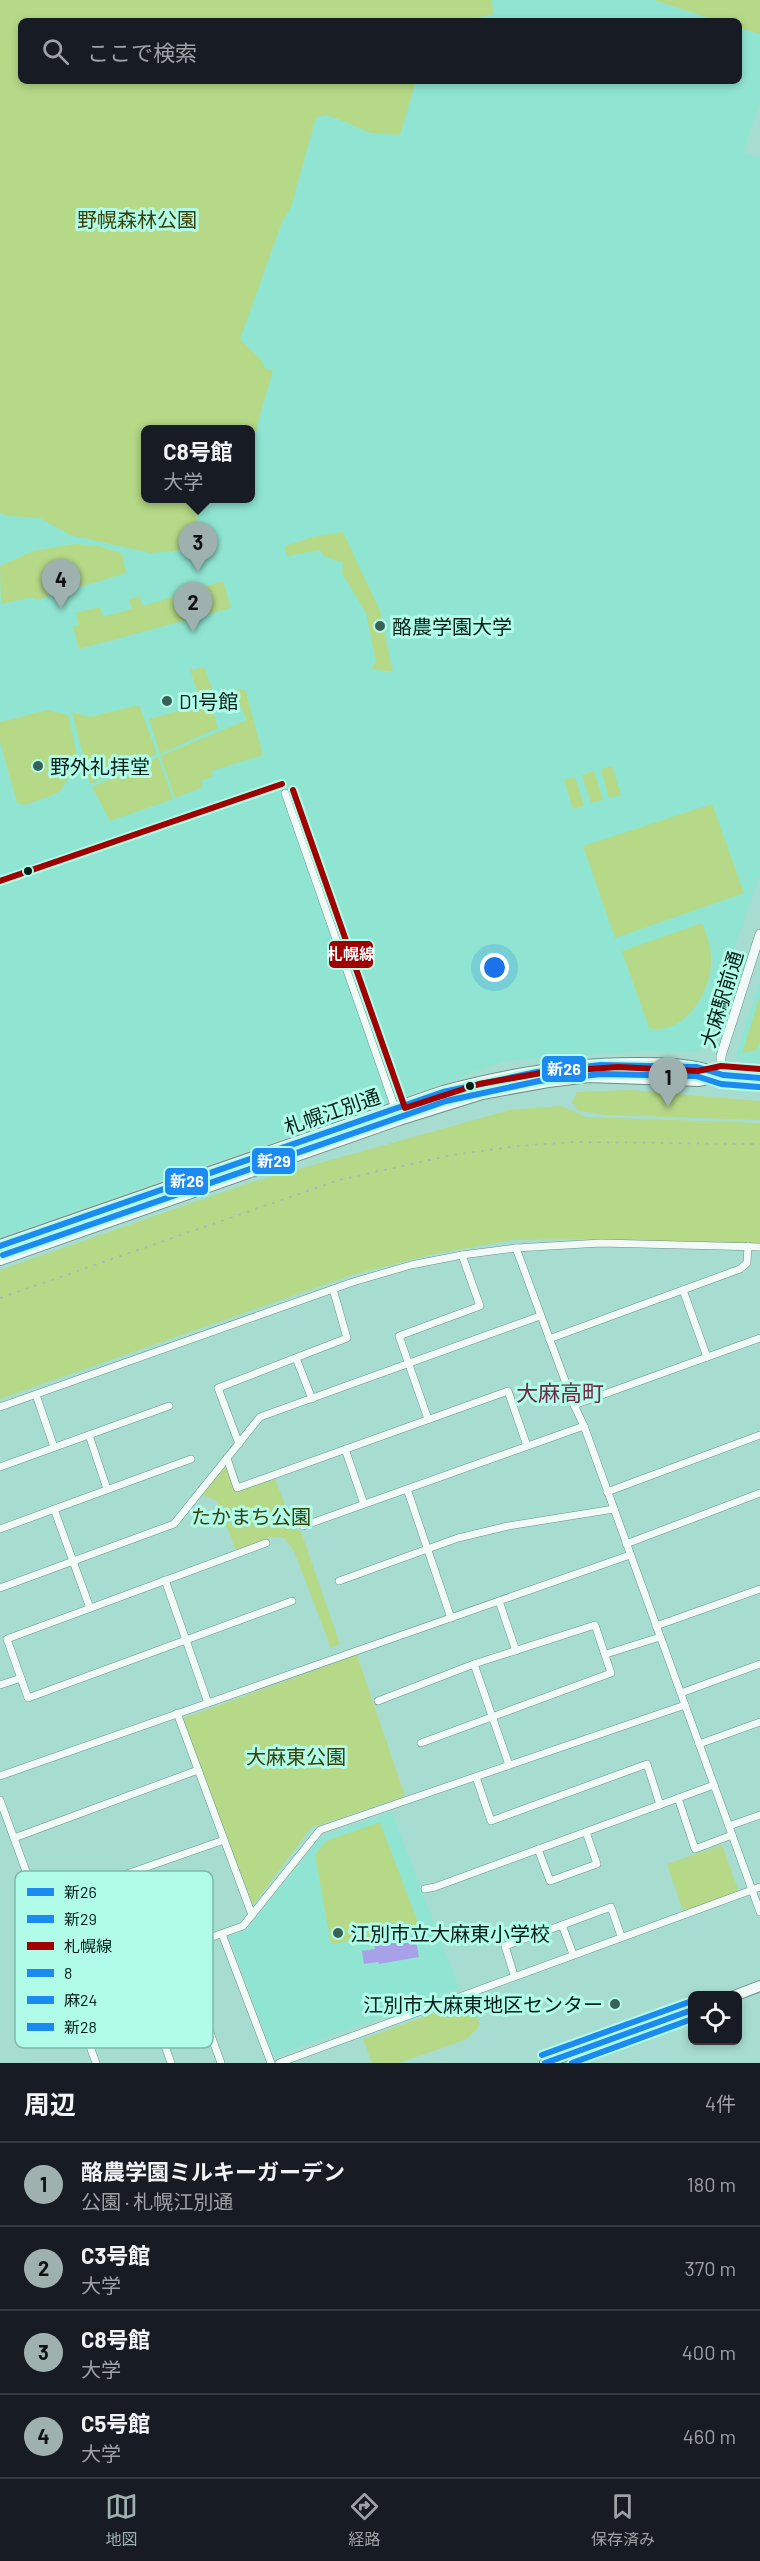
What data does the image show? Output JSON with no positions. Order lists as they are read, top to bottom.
{
  "streets": {
    "highway": ["札幌江別通"],
    "street": ["大麻駅前通"]
  },
  "crossings": [
    ["大麻駅前通", "札幌江別通"]
  ],
  "districts": ["大麻高町"],
  "parks": ["野幌森林公園", "たかまち公園", "大麻東公園"],
  "places": [
    "酪農学園大学",
    "D1号館",
    "野外礼拝堂",
    "江別市立大麻東小学校",
    "江別市大麻東地区センター"
  ],
  "lines": [
    "transit line 札幌線",
    "transit line 新26",
    "transit line 新29",
    "transit line 新28",
    "transit line 8",
    "transit line 麻24"
  ],
  "legend": [
    "新26",
    "新29",
    "札幌線",
    "8",
    "麻24",
    "新28"
  ],
  "page": {
    "search": "ここで検索",
    "popup": ["C8号館", "大学"],
    "pins": [
      "3",
      "4",
      "2",
      "1"
    ],
    "heading": ["周辺", "4件"],
    "list": [
      {
        "mark": "1",
        "name": "酪農学園ミルキーガーデン",
        "note": "公園 · 札幌江別通",
        "value": "180 m"
      },
      {
        "mark": "2",
        "name": "C3号館",
        "note": "大学",
        "value": "370 m"
      },
      {
        "mark": "3",
        "name": "C8号館",
        "note": "大学",
        "value": "400 m"
      },
      {
        "mark": "4",
        "name": "C5号館",
        "note": "大学",
        "value": "460 m"
      }
    ],
    "nav": ["地図", "経路", "保存済み"]
  }
}
